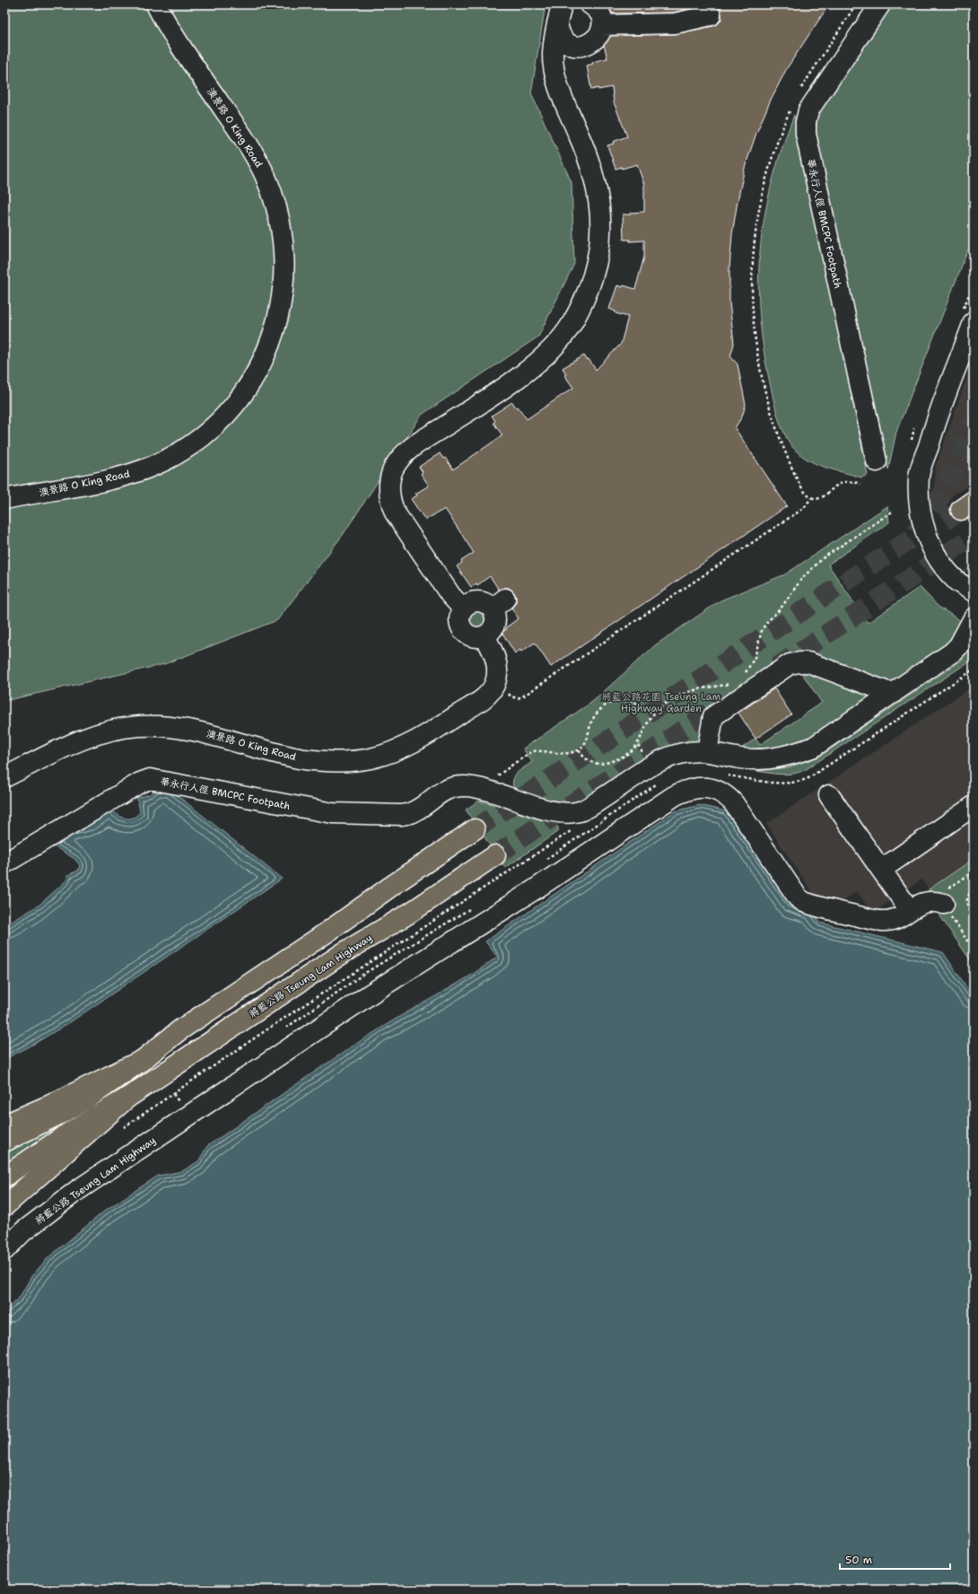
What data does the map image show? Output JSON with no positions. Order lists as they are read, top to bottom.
{
  "streets": {
    "main road": ["將藍公路 Tseung Lam Highway"],
    "street": ["澳景路 O King Road", "華永行人徑 BMCPC Footpath"]
  },
  "parks": ["將藍公路花園 Tseung Lam Highway Garden"],
  "scale_bar": "50 m"
}
